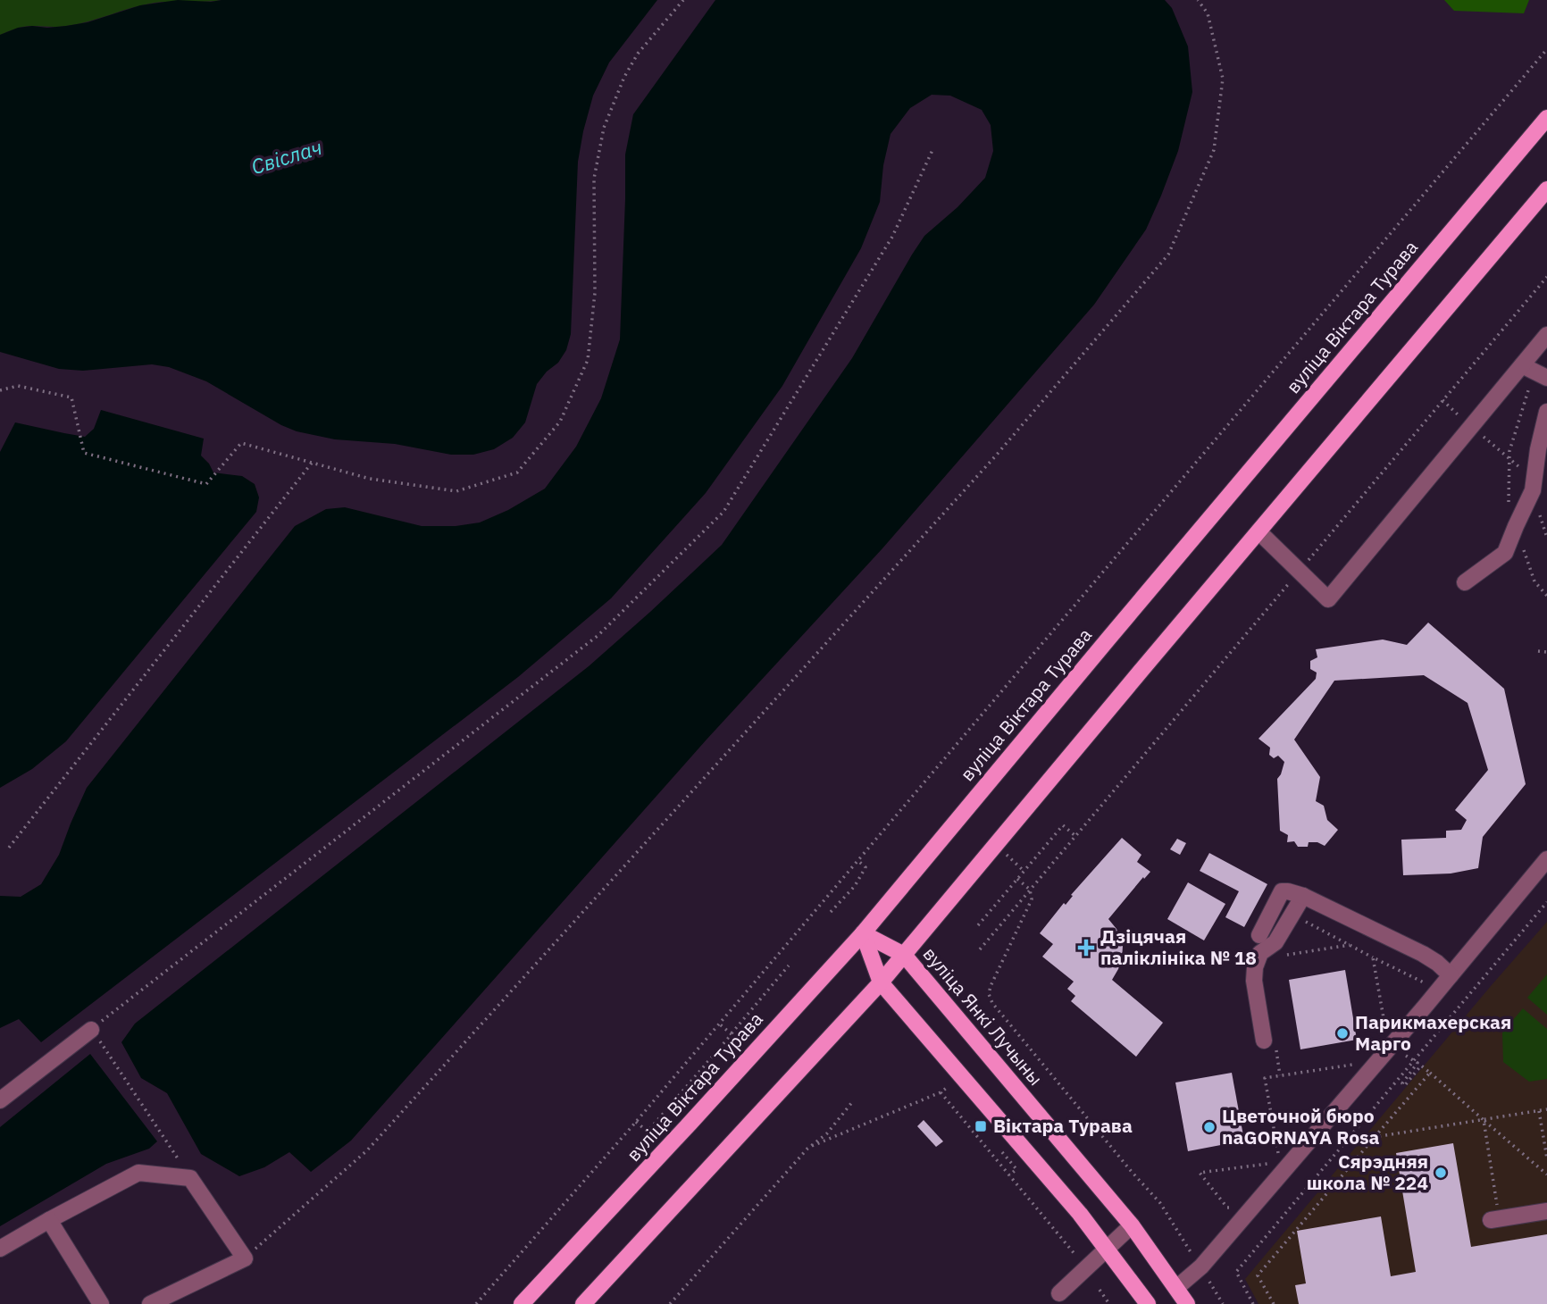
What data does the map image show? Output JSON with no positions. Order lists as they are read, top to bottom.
{
  "streets": {
    "main road": ["вуліца Віктара Турава", "вуліца Янкі Лучыны"]
  },
  "crossings": [
    ["вуліца Віктара Турава", "вуліца Янкі Лучыны"]
  ],
  "water": ["Свіслач"],
  "places": {
    "health": ["Дзіцячая паліклініка № 18"],
    "other": ["Парикмахерская Марго", "Цветочной бюро naGORNAYA Rosa", "Сярэдняя школа № 224"],
    "transit": ["Віктара Турава"]
  }
}
